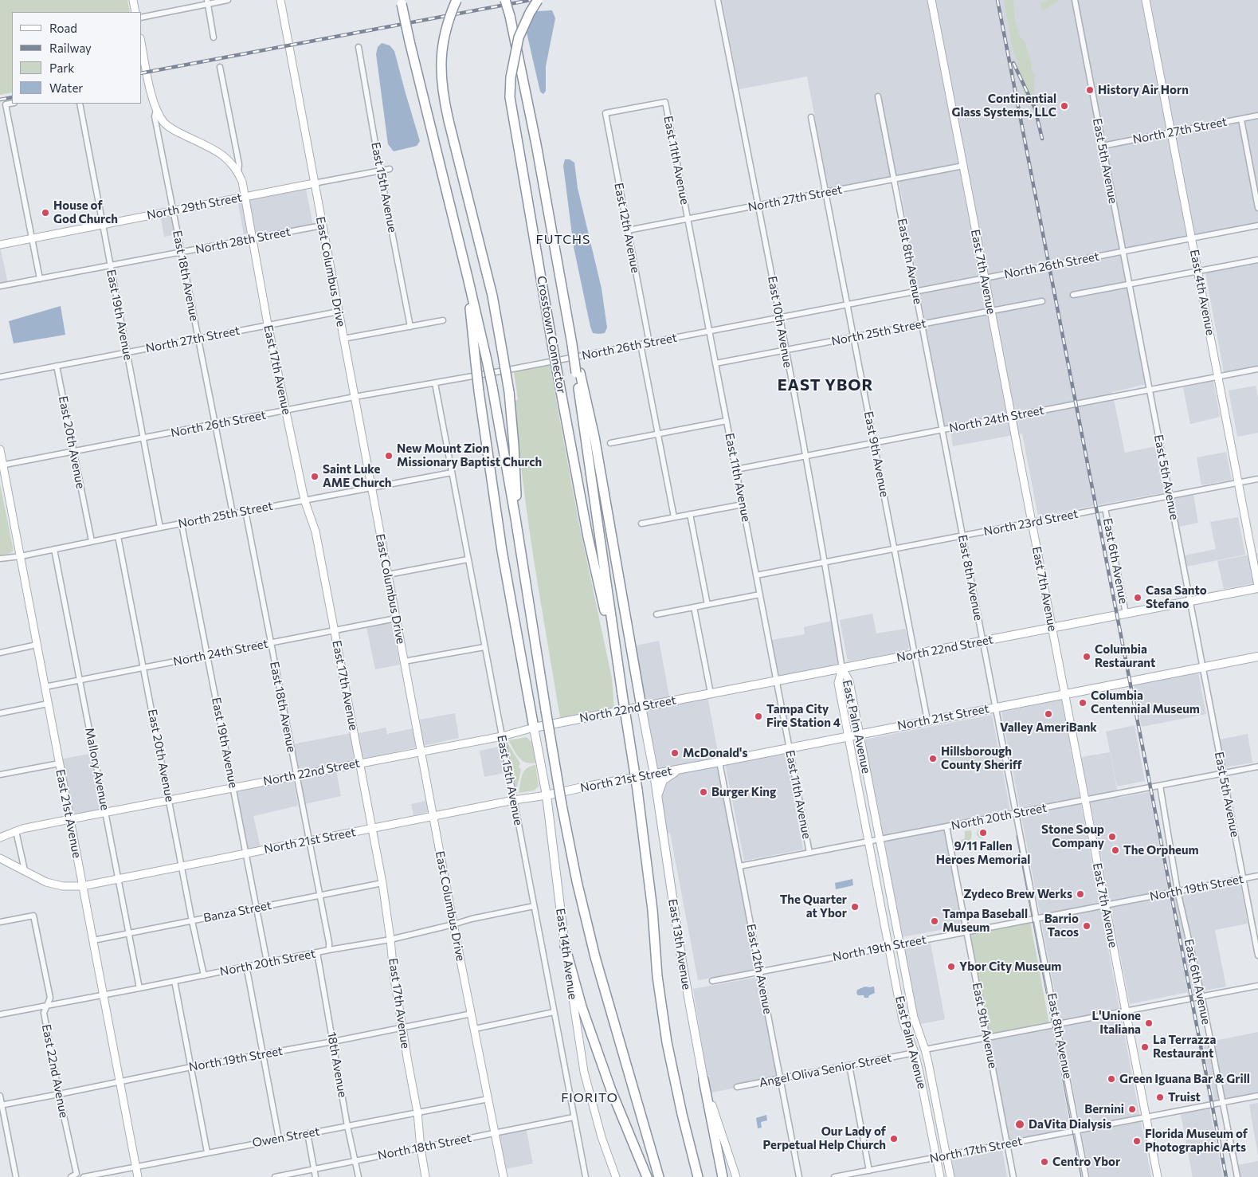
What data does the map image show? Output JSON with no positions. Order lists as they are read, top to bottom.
{
  "streets": {
    "highway": ["Crosstown Connector"],
    "main road": [
      "North 22nd Street",
      "North 21st Street",
      "East 13th Avenue",
      "East 14th Avenue"
    ],
    "street": [
      "North 27th Street",
      "East 11th Avenue",
      "East 5th Avenue",
      "East 15th Avenue",
      "North 29th Street",
      "East 12th Avenue",
      "North 28th Street",
      "East 8th Avenue",
      "North 26th Street",
      "East Columbus Drive",
      "East 7th Avenue",
      "East 18th Avenue",
      "East 4th Avenue",
      "East 19th Avenue",
      "East 10th Avenue",
      "North 25th Street",
      "East 17th Avenue",
      "North 24th Street",
      "East 20th Avenue",
      "East 9th Avenue",
      "North 23rd Street",
      "East 6th Avenue",
      "East Palm Avenue",
      "Mallory Avenue",
      "East 21st Avenue",
      "North 20th Street",
      "North 19th Street",
      "Banza Street",
      "18th Avenue",
      "Angel Oliva Senior Street",
      "East 22nd Avenue",
      "Owen Street",
      "North 18th Street",
      "North 17th Street"
    ]
  },
  "crossings": [
    ["North 27th Street", "East 11th Avenue"],
    ["North 27th Street", "East 5th Avenue"],
    ["North 27th Street", "East 12th Avenue"],
    ["North 27th Street", "East 8th Avenue"],
    ["North 27th Street", "East Columbus Drive"],
    ["North 27th Street", "East 7th Avenue"],
    ["North 27th Street", "East 18th Avenue"],
    ["North 27th Street", "East 4th Avenue"],
    ["North 27th Street", "East 19th Avenue"],
    ["North 27th Street", "East 10th Avenue"],
    ["North 27th Street", "East 17th Avenue"],
    ["North 27th Street", "East 20th Avenue"],
    ["North 27th Street", "East 9th Avenue"],
    ["East 11th Avenue", "East 12th Avenue"],
    ["East 11th Avenue", "North 26th Street"],
    ["East 11th Avenue", "North 25th Street"],
    ["East 11th Avenue", "North 24th Street"],
    ["East 11th Avenue", "North 23rd Street"],
    ["East 11th Avenue", "North 22nd Street"],
    ["East 11th Avenue", "North 21st Street"],
    ["East 11th Avenue", "North 20th Street"],
    ["East 5th Avenue", "North 26th Street"],
    ["East 5th Avenue", "North 24th Street"],
    ["East 5th Avenue", "North 23rd Street"],
    ["East 5th Avenue", "North 22nd Street"],
    ["East 5th Avenue", "North 21st Street"],
    ["East 5th Avenue", "North 20th Street"],
    ["East 5th Avenue", "North 19th Street"],
    ["East 15th Avenue", "North 29th Street"],
    ["East 15th Avenue", "North 26th Street"],
    ["East 15th Avenue", "North 25th Street"],
    ["East 15th Avenue", "North 22nd Street"],
    ["East 15th Avenue", "North 21st Street"],
    ["East 15th Avenue", "North 20th Street"],
    ["East 15th Avenue", "North 18th Street"],
    ["North 29th Street", "East Columbus Drive"],
    ["North 29th Street", "East 18th Avenue"],
    ["North 29th Street", "East 19th Avenue"],
    ["North 29th Street", "East 17th Avenue"],
    ["East 12th Avenue", "North 26th Street"],
    ["East 12th Avenue", "North 21st Street"],
    ["East 12th Avenue", "North 20th Street"],
    ["East 12th Avenue", "North 19th Street"],
    ["East 12th Avenue", "Angel Oliva Senior Street"],
    ["North 28th Street", "East Columbus Drive"],
    ["North 28th Street", "East 18th Avenue"],
    ["North 28th Street", "East 19th Avenue"],
    ["North 28th Street", "East 17th Avenue"],
    ["East 8th Avenue", "North 26th Street"],
    ["East 8th Avenue", "North 25th Street"],
    ["East 8th Avenue", "North 24th Street"],
    ["East 8th Avenue", "North 23rd Street"],
    ["East 8th Avenue", "North 22nd Street"],
    ["East 8th Avenue", "North 21st Street"],
    ["East 8th Avenue", "North 20th Street"],
    ["East 8th Avenue", "North 19th Street"],
    ["East 8th Avenue", "North 17th Street"],
    ["North 26th Street", "East Columbus Drive"],
    ["North 26th Street", "East 7th Avenue"],
    ["North 26th Street", "East 18th Avenue"],
    ["North 26th Street", "East 4th Avenue"],
    ["North 26th Street", "East 19th Avenue"],
    ["North 26th Street", "East 10th Avenue"],
    ["North 26th Street", "East 17th Avenue"],
    ["North 26th Street", "East 20th Avenue"],
    ["North 26th Street", "East 9th Avenue"],
    ["North 26th Street", "East 21st Avenue"],
    ["East Columbus Drive", "North 25th Street"],
    ["East Columbus Drive", "North 24th Street"],
    ["East Columbus Drive", "North 22nd Street"],
    ["East Columbus Drive", "North 21st Street"],
    ["East Columbus Drive", "North 20th Street"],
    ["East Columbus Drive", "North 19th Street"],
    ["East Columbus Drive", "Owen Street"],
    ["East Columbus Drive", "North 18th Street"],
    ["East 7th Avenue", "North 25th Street"],
    ["East 7th Avenue", "North 24th Street"],
    ["East 7th Avenue", "North 23rd Street"],
    ["East 7th Avenue", "North 22nd Street"],
    ["East 7th Avenue", "North 21st Street"],
    ["East 7th Avenue", "North 20th Street"],
    ["East 7th Avenue", "North 19th Street"],
    ["East 7th Avenue", "North 17th Street"],
    ["East 18th Avenue", "North 25th Street"],
    ["East 18th Avenue", "North 24th Street"],
    ["East 18th Avenue", "North 22nd Street"],
    ["East 18th Avenue", "North 21st Street"],
    ["East 18th Avenue", "North 20th Street"],
    ["East 18th Avenue", "Banza Street"],
    ["East 4th Avenue", "North 24th Street"],
    ["East 4th Avenue", "North 23rd Street"],
    ["East 4th Avenue", "North 22nd Street"],
    ["East 19th Avenue", "North 25th Street"],
    ["East 19th Avenue", "North 24th Street"],
    ["East 19th Avenue", "North 22nd Street"],
    ["East 19th Avenue", "North 21st Street"],
    ["East 19th Avenue", "North 20th Street"],
    ["East 19th Avenue", "Banza Street"],
    ["East 10th Avenue", "North 25th Street"],
    ["East 10th Avenue", "North 24th Street"],
    ["East 10th Avenue", "North 23rd Street"],
    ["East 10th Avenue", "North 22nd Street"],
    ["East 10th Avenue", "East Palm Avenue"],
    ["North 25th Street", "East 17th Avenue"],
    ["North 25th Street", "East 20th Avenue"],
    ["North 25th Street", "East 9th Avenue"],
    ["North 25th Street", "Mallory Avenue"],
    ["North 25th Street", "East 21st Avenue"],
    ["East 17th Avenue", "North 24th Street"],
    ["East 17th Avenue", "North 22nd Street"],
    ["East 17th Avenue", "North 21st Street"],
    ["East 17th Avenue", "North 20th Street"],
    ["East 17th Avenue", "North 19th Street"],
    ["East 17th Avenue", "Banza Street"],
    ["East 17th Avenue", "Owen Street"],
    ["East 17th Avenue", "North 18th Street"],
    ["North 24th Street", "East 20th Avenue"],
    ["North 24th Street", "East 9th Avenue"],
    ["North 24th Street", "Mallory Avenue"],
    ["North 24th Street", "East 21st Avenue"],
    ["East 20th Avenue", "North 22nd Street"],
    ["East 20th Avenue", "North 21st Street"],
    ["East 20th Avenue", "North 20th Street"],
    ["East 20th Avenue", "Banza Street"],
    ["East 9th Avenue", "North 23rd Street"],
    ["East 9th Avenue", "North 22nd Street"],
    ["East 9th Avenue", "North 21st Street"],
    ["East 9th Avenue", "North 20th Street"],
    ["East 9th Avenue", "North 19th Street"],
    ["East 9th Avenue", "North 17th Street"],
    ["North 23rd Street", "East 6th Avenue"],
    ["East 6th Avenue", "North 22nd Street"],
    ["East 6th Avenue", "North 20th Street"],
    ["East 6th Avenue", "North 19th Street"],
    ["East 6th Avenue", "North 17th Street"],
    ["North 22nd Street", "East Palm Avenue"],
    ["North 22nd Street", "Mallory Avenue"],
    ["North 22nd Street", "East 21st Avenue"],
    ["North 22nd Street", "East 13th Avenue"],
    ["North 22nd Street", "East 14th Avenue"],
    ["North 21st Street", "East Palm Avenue"],
    ["North 21st Street", "Mallory Avenue"],
    ["North 21st Street", "East 21st Avenue"],
    ["North 21st Street", "East 13th Avenue"],
    ["North 21st Street", "East 14th Avenue"],
    ["East Palm Avenue", "North 20th Street"],
    ["East Palm Avenue", "North 19th Street"],
    ["East Palm Avenue", "Angel Oliva Senior Street"],
    ["East Palm Avenue", "North 17th Street"],
    ["Mallory Avenue", "North 20th Street"],
    ["Mallory Avenue", "Banza Street"],
    ["East 21st Avenue", "North 20th Street"],
    ["East 21st Avenue", "North 19th Street"],
    ["East 21st Avenue", "Banza Street"],
    ["East 21st Avenue", "Owen Street"],
    ["North 20th Street", "18th Avenue"],
    ["North 20th Street", "East 22nd Avenue"],
    ["North 19th Street", "18th Avenue"],
    ["North 19th Street", "East 22nd Avenue"],
    ["18th Avenue", "Owen Street"],
    ["18th Avenue", "North 18th Street"]
  ],
  "districts": ["FUTCHS", "EAST YBOR", "FIORITO"],
  "places": [
    "History Air Horn",
    "Continential Glass Systems, LLC",
    "House of God Church",
    "New Mount Zion Missionary Baptist Church",
    "Saint Luke AME Church",
    "Casa Santo Stefano",
    "Columbia Restaurant",
    "Columbia Centennial Museum",
    "Valley AmeriBank",
    "Tampa City Fire Station 4",
    "McDonald's",
    "Hillsborough County Sheriff",
    "Burger King",
    "9/11 Fallen Heroes Memorial",
    "Stone Soup Company",
    "The Orpheum",
    "Zydeco Brew Werks",
    "The Quarter at Ybor",
    "Tampa Baseball Museum",
    "Barrio Tacos",
    "Ybor City Museum",
    "L'Unione Italiana",
    "La Terrazza Restaurant",
    "Green Iguana Bar & Grill",
    "Truist",
    "Bernini",
    "DaVita Dialysis",
    "Our Lady of Perpetual Help Church",
    "Florida Museum of Photographic Arts",
    "Centro Ybor"
  ],
  "legend": [
    "Road",
    "Railway",
    "Park",
    "Water"
  ]
}
